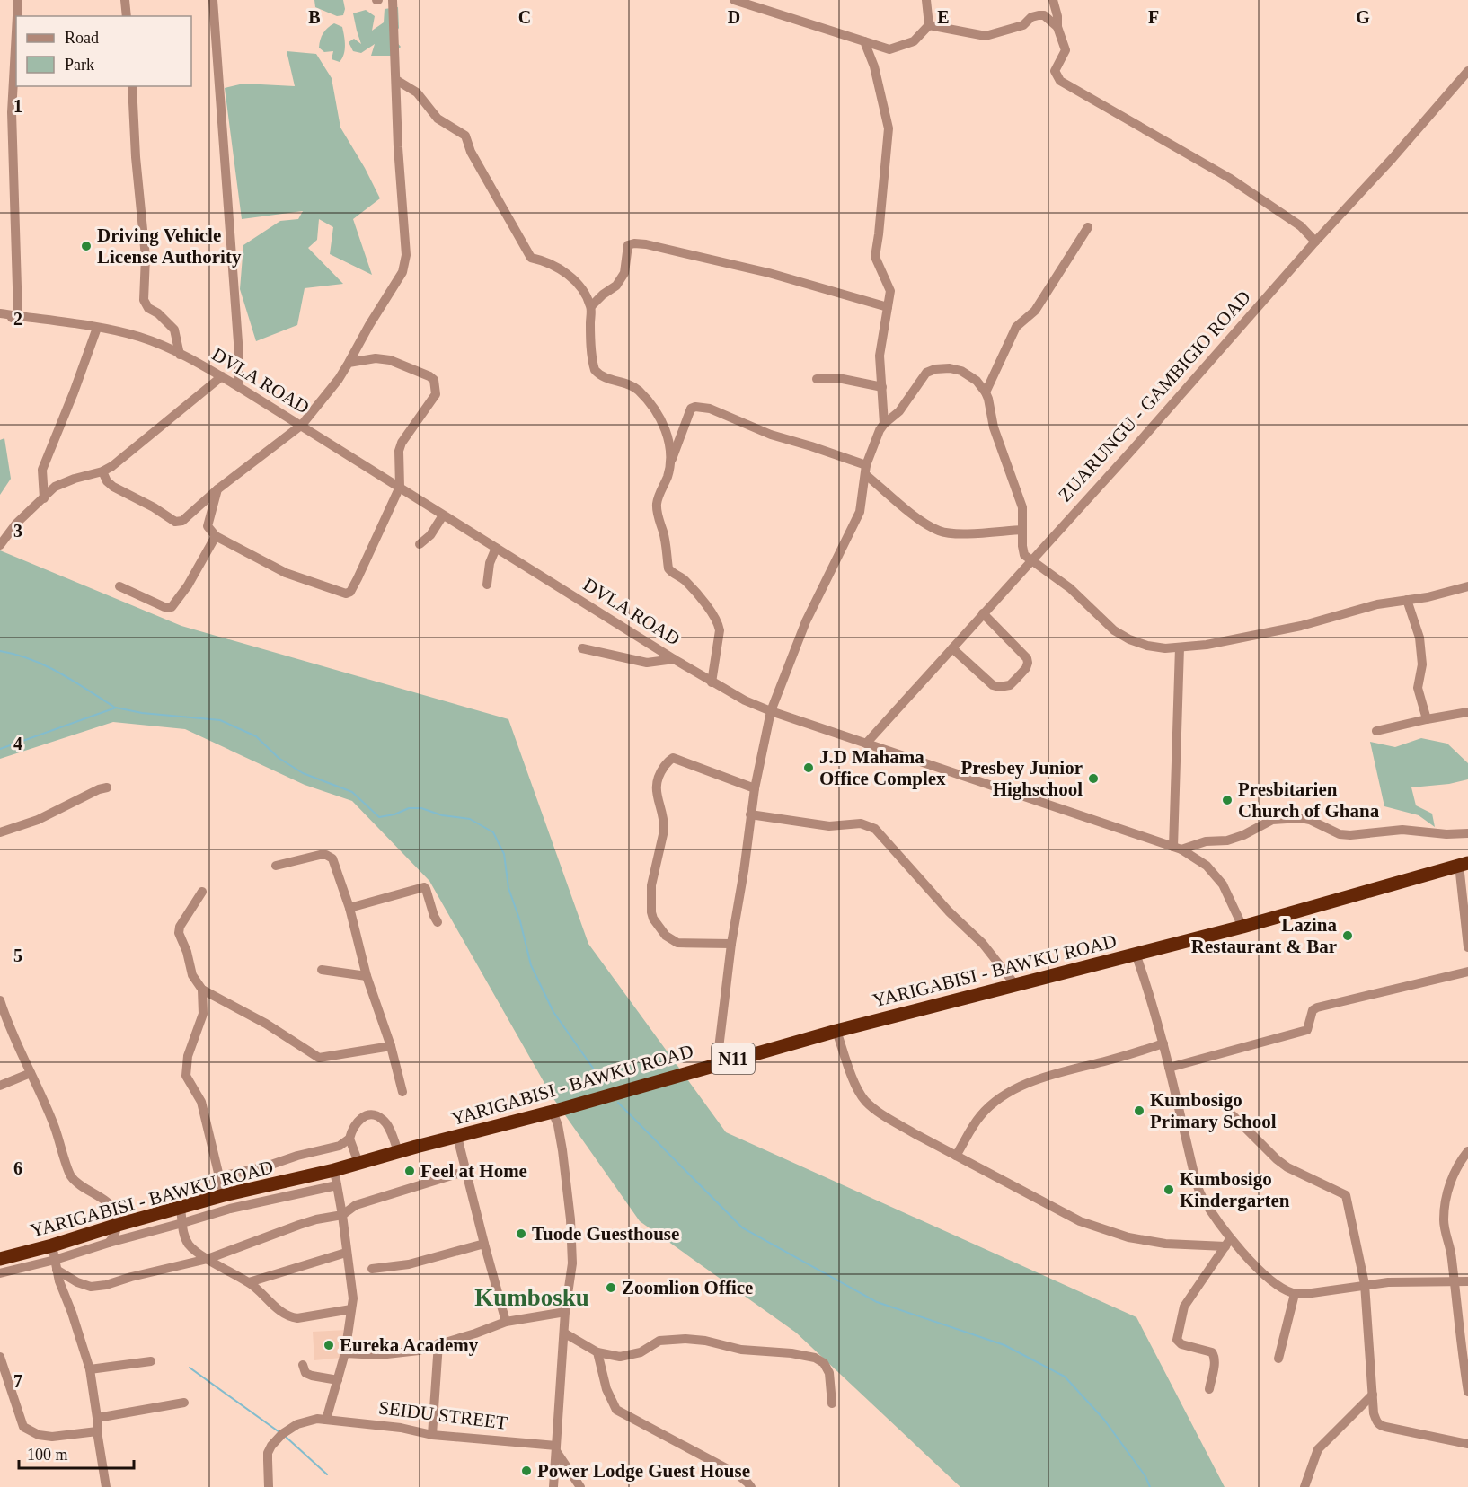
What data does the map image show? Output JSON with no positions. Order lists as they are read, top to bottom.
{
  "streets": {
    "highway": ["YARIGABISI - BAWKU ROAD", "N11"],
    "street": ["DVLA ROAD", "ZUARUNGU - GAMBIGIO ROAD", "SEIDU STREET"]
  },
  "crossings": [
    ["DVLA ROAD", "ZUARUNGU - GAMBIGIO ROAD"],
    ["DVLA ROAD", "YARIGABISI - BAWKU ROAD"]
  ],
  "districts": ["Kumbosku"],
  "places": [
    "Driving Vehicle License Authority",
    "J.D Mahama Office Complex",
    "Presbey Junior Highschool",
    "Presbitarien Church of Ghana",
    "Lazina Restaurant & Bar",
    "Kumbosigo Primary School",
    "Feel at Home",
    "Kumbosigo Kindergarten",
    "Tuode Guesthouse",
    "Zoomlion Office",
    "Eureka Academy",
    "Power Lodge Guest House"
  ],
  "legend": ["Road", "Park"],
  "scale_bar": "100 m",
  "grid": {
    "columns": [
      "B",
      "C",
      "D",
      "E",
      "F",
      "G"
    ],
    "rows": [
      "1",
      "2",
      "3",
      "4",
      "5",
      "6",
      "7"
    ]
  }
}
